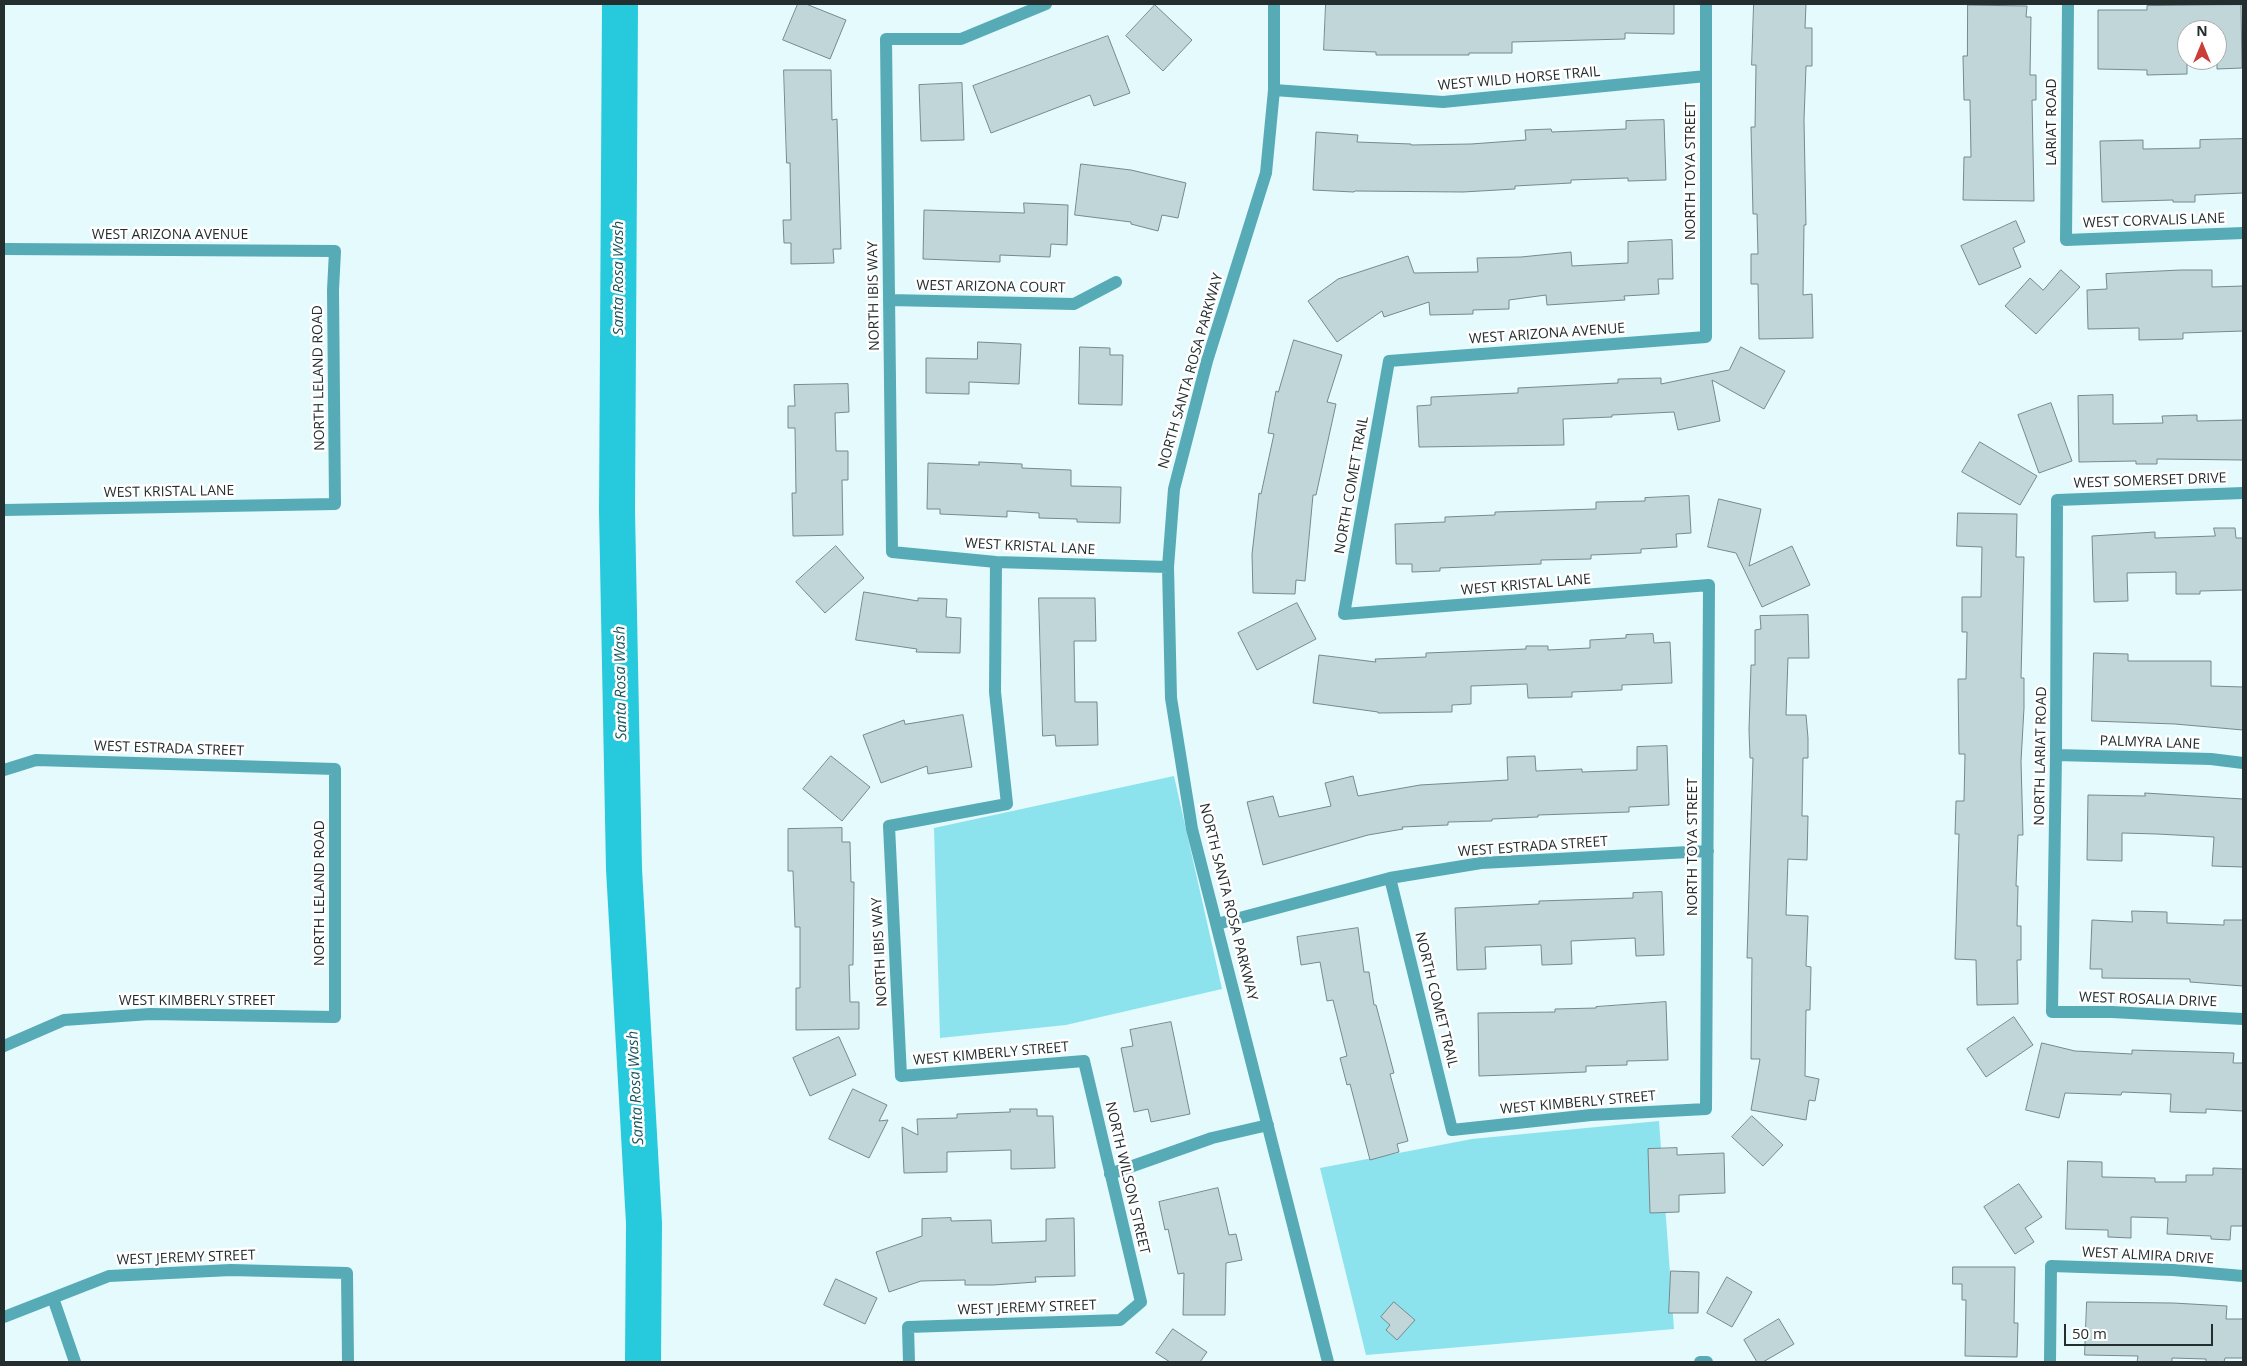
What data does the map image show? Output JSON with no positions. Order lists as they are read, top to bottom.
{
  "streets": {
    "street": [
      "WEST WILD HORSE TRAIL",
      "LARIAT ROAD",
      "NORTH TOYA STREET",
      "WEST CORVALIS LANE",
      "WEST ARIZONA AVENUE",
      "WEST ARIZONA COURT",
      "NORTH IBIS WAY",
      "NORTH SANTA ROSA PARKWAY",
      "NORTH LELAND ROAD",
      "WEST SOMERSET DRIVE",
      "NORTH COMET TRAIL",
      "WEST KRISTAL LANE",
      "PALMYRA LANE",
      "WEST ESTRADA STREET",
      "NORTH LARIAT ROAD",
      "WEST ROSALIA DRIVE",
      "WEST KIMBERLY STREET",
      "NORTH WILSON STREET",
      "WEST ALMIRA DRIVE",
      "WEST JEREMY STREET"
    ]
  },
  "crossings": [
    ["WEST WILD HORSE TRAIL", "NORTH TOYA STREET"],
    ["WEST WILD HORSE TRAIL", "NORTH SANTA ROSA PARKWAY"],
    ["LARIAT ROAD", "WEST CORVALIS LANE"],
    ["NORTH TOYA STREET", "WEST ARIZONA AVENUE"],
    ["NORTH TOYA STREET", "WEST KRISTAL LANE"],
    ["NORTH TOYA STREET", "WEST ESTRADA STREET"],
    ["NORTH TOYA STREET", "WEST KIMBERLY STREET"],
    ["WEST ARIZONA AVENUE", "NORTH LELAND ROAD"],
    ["WEST ARIZONA AVENUE", "NORTH COMET TRAIL"],
    ["WEST ARIZONA COURT", "NORTH IBIS WAY"],
    ["NORTH IBIS WAY", "WEST KRISTAL LANE"],
    ["NORTH IBIS WAY", "WEST KIMBERLY STREET"],
    ["NORTH SANTA ROSA PARKWAY", "WEST KRISTAL LANE"],
    ["NORTH SANTA ROSA PARKWAY", "WEST ESTRADA STREET"],
    ["NORTH LELAND ROAD", "WEST KRISTAL LANE"],
    ["NORTH LELAND ROAD", "WEST ESTRADA STREET"],
    ["NORTH LELAND ROAD", "WEST KIMBERLY STREET"],
    ["WEST SOMERSET DRIVE", "NORTH LARIAT ROAD"],
    ["NORTH COMET TRAIL", "WEST KRISTAL LANE"],
    ["NORTH COMET TRAIL", "WEST ESTRADA STREET"],
    ["NORTH COMET TRAIL", "WEST KIMBERLY STREET"],
    ["PALMYRA LANE", "NORTH LARIAT ROAD"],
    ["NORTH LARIAT ROAD", "WEST ROSALIA DRIVE"],
    ["WEST KIMBERLY STREET", "NORTH WILSON STREET"],
    ["NORTH WILSON STREET", "WEST JEREMY STREET"]
  ],
  "water": ["Santa Rosa Wash"],
  "scale_bar": "50 m",
  "north": "top"
}
